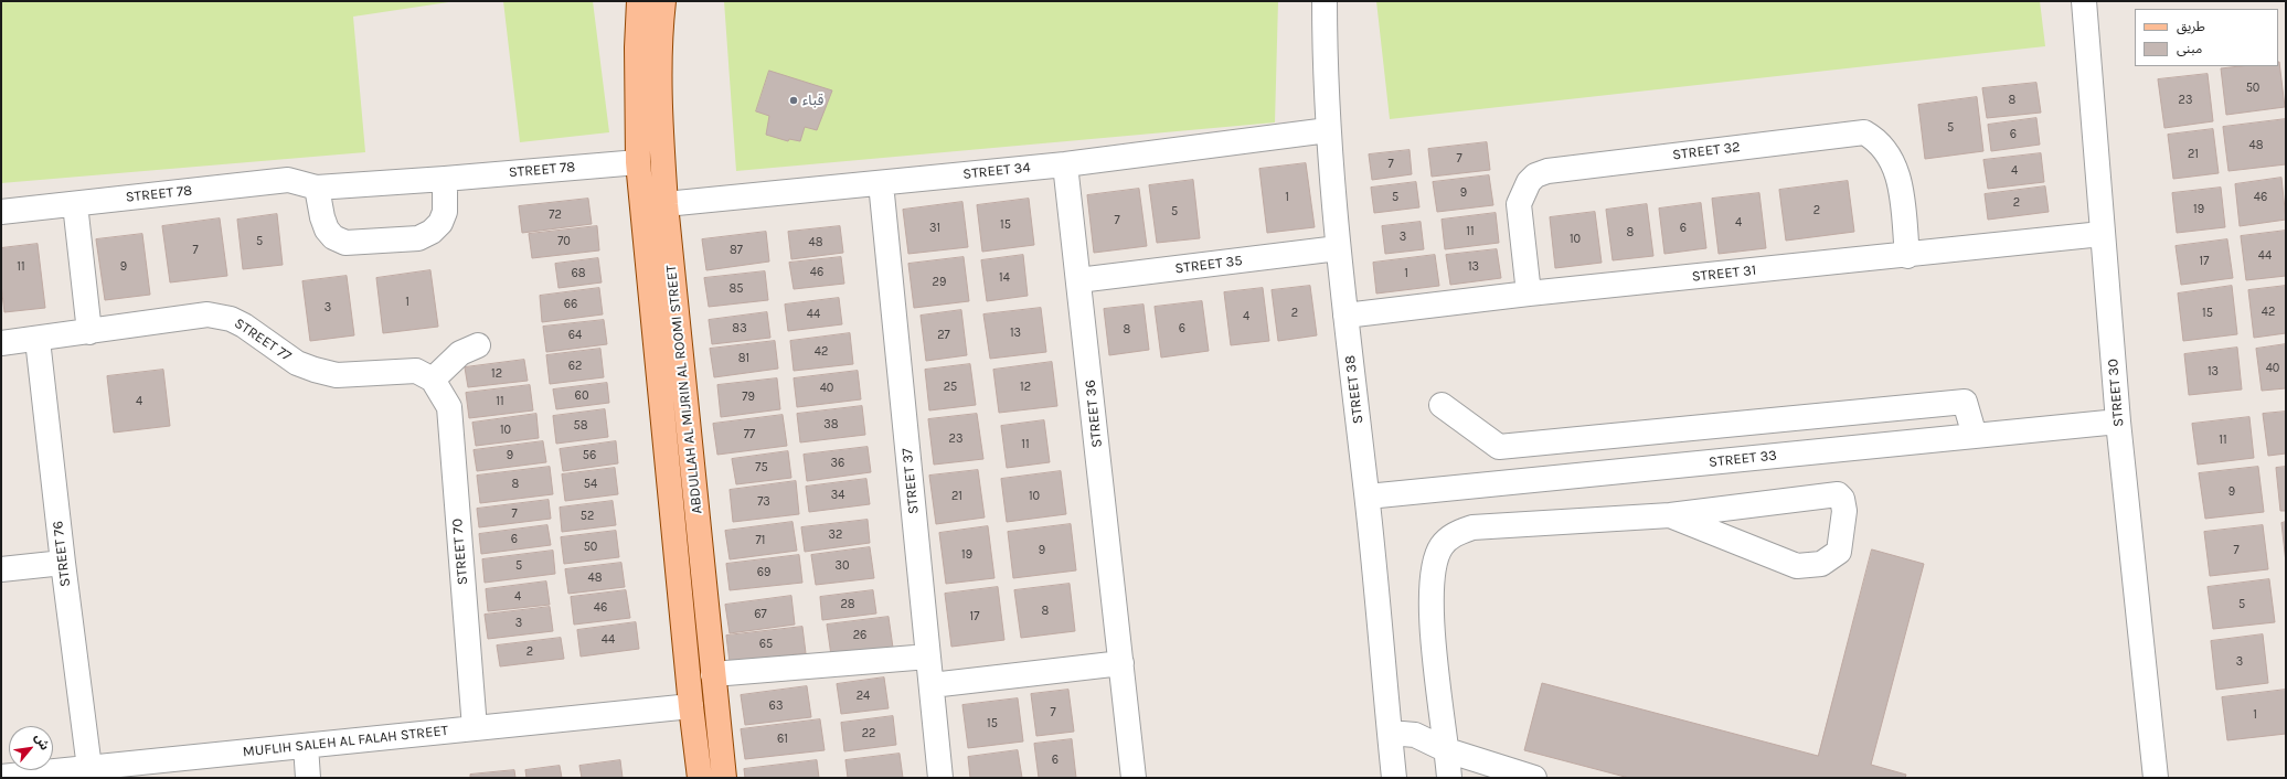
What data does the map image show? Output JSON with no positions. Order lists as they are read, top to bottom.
{
  "streets": {
    "main road": ["ABDULLAH AL MIJRIN AL ROOMI STREET"],
    "street": [
      "STREET 32",
      "STREET 78",
      "STREET 34",
      "STREET 35",
      "STREET 31",
      "STREET 77",
      "STREET 38",
      "STREET 30",
      "STREET 36",
      "STREET 33",
      "STREET 37",
      "STREET 70",
      "STREET 76",
      "MUFLIH SALEH AL FALAH STREET"
    ]
  },
  "crossings": [
    ["STREET 32", "STREET 31"],
    ["STREET 78", "ABDULLAH AL MIJRIN AL ROOMI STREET"],
    ["STREET 34", "ABDULLAH AL MIJRIN AL ROOMI STREET"],
    ["STREET 34", "STREET 38"],
    ["STREET 34", "STREET 36"],
    ["STREET 34", "STREET 37"],
    ["STREET 35", "STREET 38"],
    ["STREET 35", "STREET 36"],
    ["STREET 31", "STREET 38"],
    ["STREET 31", "STREET 30"],
    ["STREET 77", "STREET 70"],
    ["STREET 77", "STREET 76"],
    ["ABDULLAH AL MIJRIN AL ROOMI STREET", "MUFLIH SALEH AL FALAH STREET"],
    ["STREET 38", "STREET 33"],
    ["STREET 30", "STREET 33"],
    ["STREET 70", "MUFLIH SALEH AL FALAH STREET"],
    ["STREET 76", "MUFLIH SALEH AL FALAH STREET"]
  ],
  "places": ["قباء"],
  "house_numbers": [
    "50",
    "8",
    "23",
    "5",
    "6",
    "48",
    "21",
    "7",
    "7",
    "4",
    "9",
    "1",
    "5",
    "46",
    "2",
    "19",
    "2",
    "5",
    "72",
    "7",
    "4",
    "15",
    "31",
    "6",
    "11",
    "8",
    "3",
    "10",
    "5",
    "70",
    "48",
    "7",
    "87",
    "44",
    "17",
    "11",
    "9",
    "13",
    "46",
    "68",
    "1",
    "14",
    "29",
    "85",
    "1",
    "66",
    "3",
    "42",
    "2",
    "15",
    "44",
    "4",
    "83",
    "6",
    "8",
    "13",
    "64",
    "27",
    "42",
    "81",
    "62",
    "40",
    "13",
    "12",
    "25",
    "12",
    "40",
    "60",
    "79",
    "4",
    "11",
    "38",
    "58",
    "10",
    "77",
    "23",
    "11",
    "11",
    "9",
    "56",
    "36",
    "75",
    "8",
    "54",
    "9",
    "34",
    "21",
    "10",
    "73",
    "7",
    "52",
    "32",
    "6",
    "71",
    "50",
    "9",
    "7",
    "19",
    "5",
    "30",
    "69",
    "48",
    "4",
    "28",
    "5",
    "46",
    "8",
    "67",
    "17",
    "3",
    "26",
    "44",
    "65",
    "2",
    "3",
    "24",
    "63",
    "7",
    "1",
    "15",
    "22",
    "61",
    "6"
  ],
  "legend": ["طريق", "مبنى"],
  "north": "top right"
}
